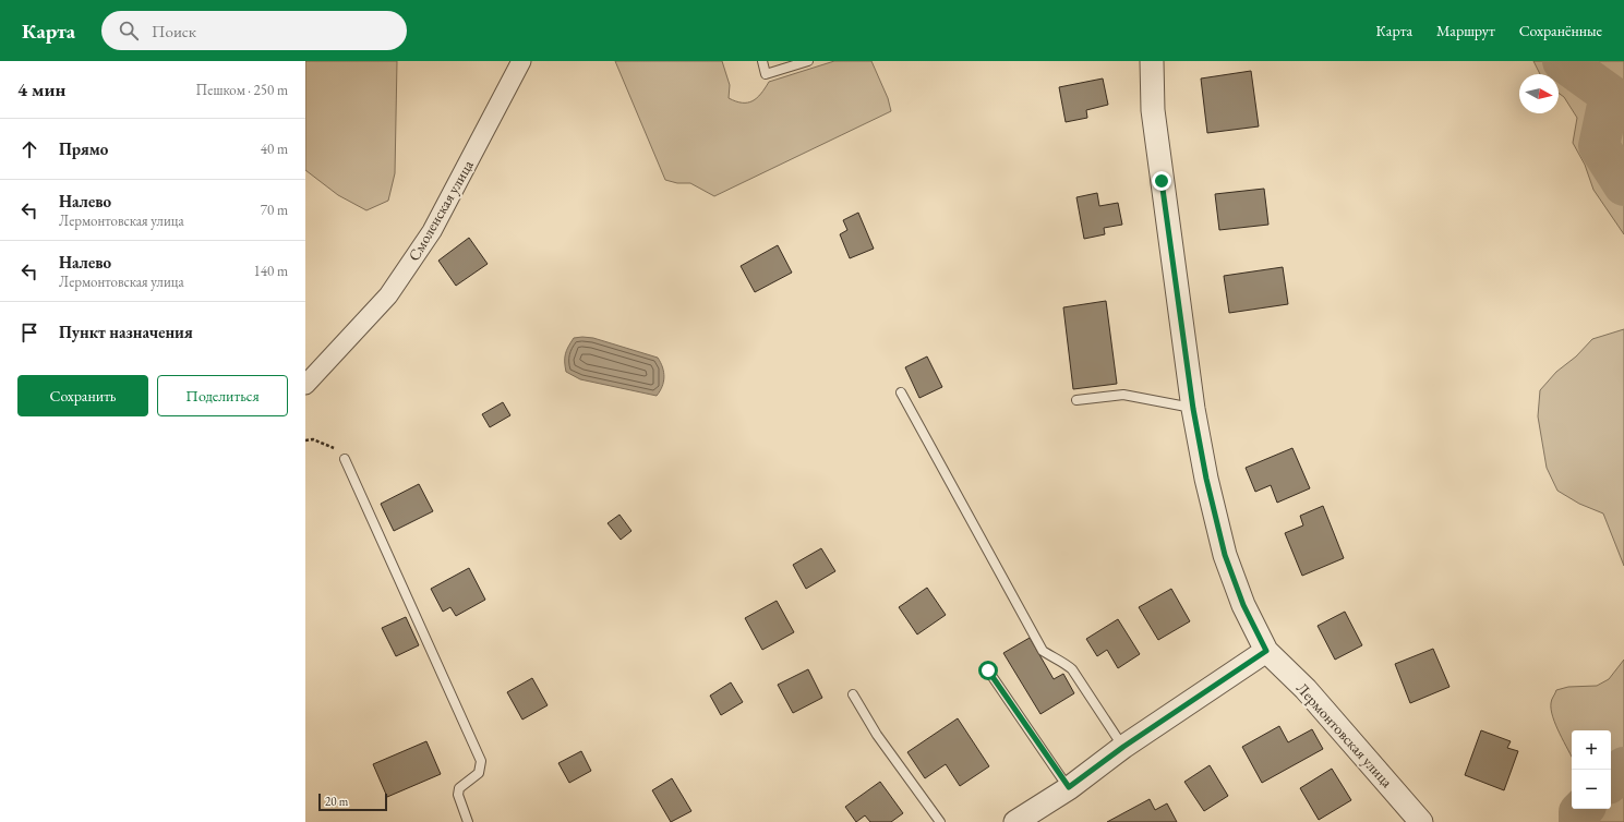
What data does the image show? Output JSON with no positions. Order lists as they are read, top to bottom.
{
  "streets": {
    "street": ["Смоленская улица", "Лермонтовская улица"]
  },
  "scale_bar": "20 m",
  "north": "right",
  "page": {
    "header": "Карта",
    "search": "Поиск",
    "nav": ["Карта", "Маршрут", "Сохранённые"],
    "heading": ["4 мин", "Пешком · 250 m"],
    "list": [
      ["Прямо", "40 m"],
      ["Налево", "Лермонтовская улица", "70 m"],
      ["Налево", "Лермонтовская улица", "140 m"],
      "Пункт назначения"
    ],
    "buttons": ["Сохранить", "Поделиться"],
    "map_buttons": ["+", "−"],
    "scale": "20 m"
  }
}
